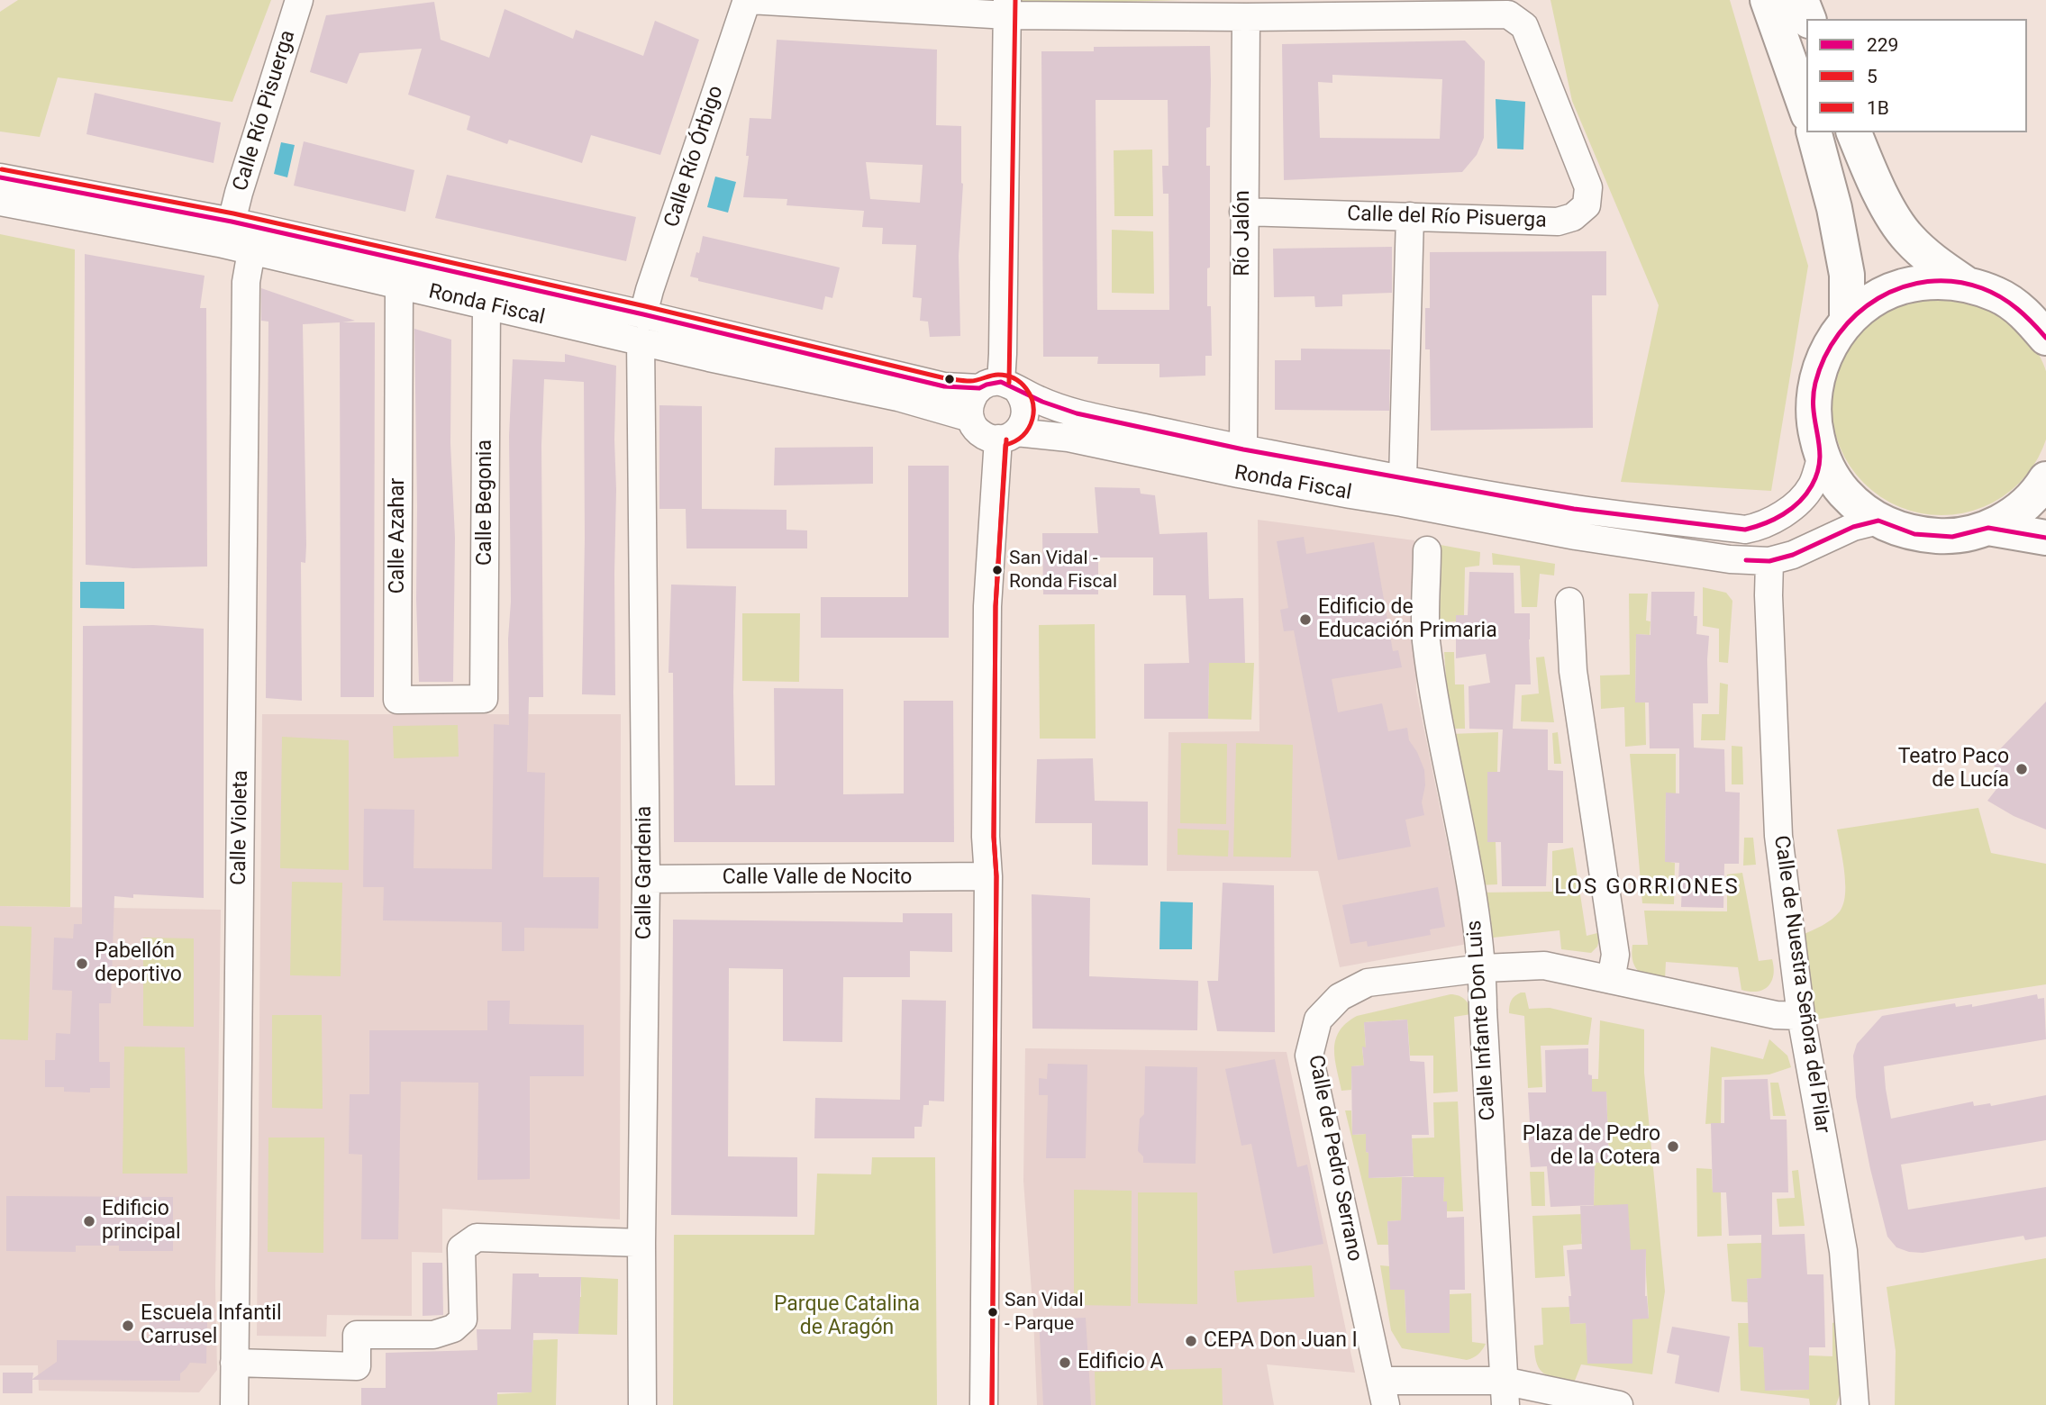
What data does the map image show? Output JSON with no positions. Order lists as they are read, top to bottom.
{
  "streets": {
    "street": [
      "Calle Río Pisuerga",
      "Calle Río Órbigo",
      "Calle del Río Pisuerga",
      "Río Jalón",
      "Ronda Fiscal",
      "Calle Begonia",
      "Calle Azahar",
      "Calle Violeta",
      "Calle Gardenia",
      "Calle Valle de Nocito",
      "Calle de Nuestra Señora del Pilar",
      "Calle Infante Don Luis",
      "Calle de Pedro Serrano"
    ]
  },
  "crossings": [
    ["Calle Río Pisuerga", "Ronda Fiscal"],
    ["Calle Río Órbigo", "Ronda Fiscal"],
    ["Calle Río Órbigo", "Calle Gardenia"],
    ["Calle del Río Pisuerga", "Río Jalón"],
    ["Río Jalón", "Ronda Fiscal"],
    ["Ronda Fiscal", "Calle Begonia"],
    ["Ronda Fiscal", "Calle Azahar"],
    ["Ronda Fiscal", "Calle Violeta"],
    ["Ronda Fiscal", "Calle Gardenia"],
    ["Ronda Fiscal", "Calle de Nuestra Señora del Pilar"],
    ["Calle Begonia", "Calle Azahar"],
    ["Calle Gardenia", "Calle Valle de Nocito"],
    ["Calle de Nuestra Señora del Pilar", "Calle de Pedro Serrano"],
    ["Calle Infante Don Luis", "Calle de Pedro Serrano"]
  ],
  "districts": ["LOS GORRIONES"],
  "parks": ["Parque Catalina de Aragón"],
  "places": [
    "San Vidal - Ronda Fiscal",
    "Edificio de Educación Primaria",
    "Teatro Paco de Lucía",
    "Pabellón deportivo",
    "Plaza de Pedro de la Cotera",
    "Edificio principal",
    "San Vidal - Parque",
    "Escuela Infantil Carrusel",
    "CEPA Don Juan I",
    "Edificio A"
  ],
  "lines": ["transit line 5", "transit line 1B", "transit line 229"],
  "legend": ["229", "5", "1B"]
}
